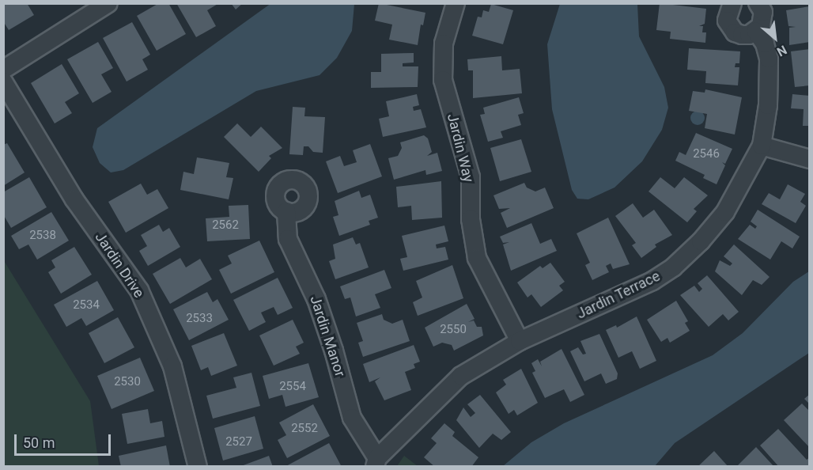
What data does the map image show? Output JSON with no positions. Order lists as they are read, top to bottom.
{
  "streets": {
    "street": [
      "Jardin Way",
      "Jardin Drive",
      "Jardin Terrace",
      "Jardin Manor"
    ]
  },
  "crossings": [
    ["Jardin Way", "Jardin Terrace"],
    ["Jardin Terrace", "Jardin Manor"]
  ],
  "house_numbers": [
    "2546",
    "2562",
    "2538",
    "2534",
    "2533",
    "2550",
    "2530",
    "2554",
    "2552",
    "2527"
  ],
  "scale_bar": "50 m",
  "north": "bottom right"
}
